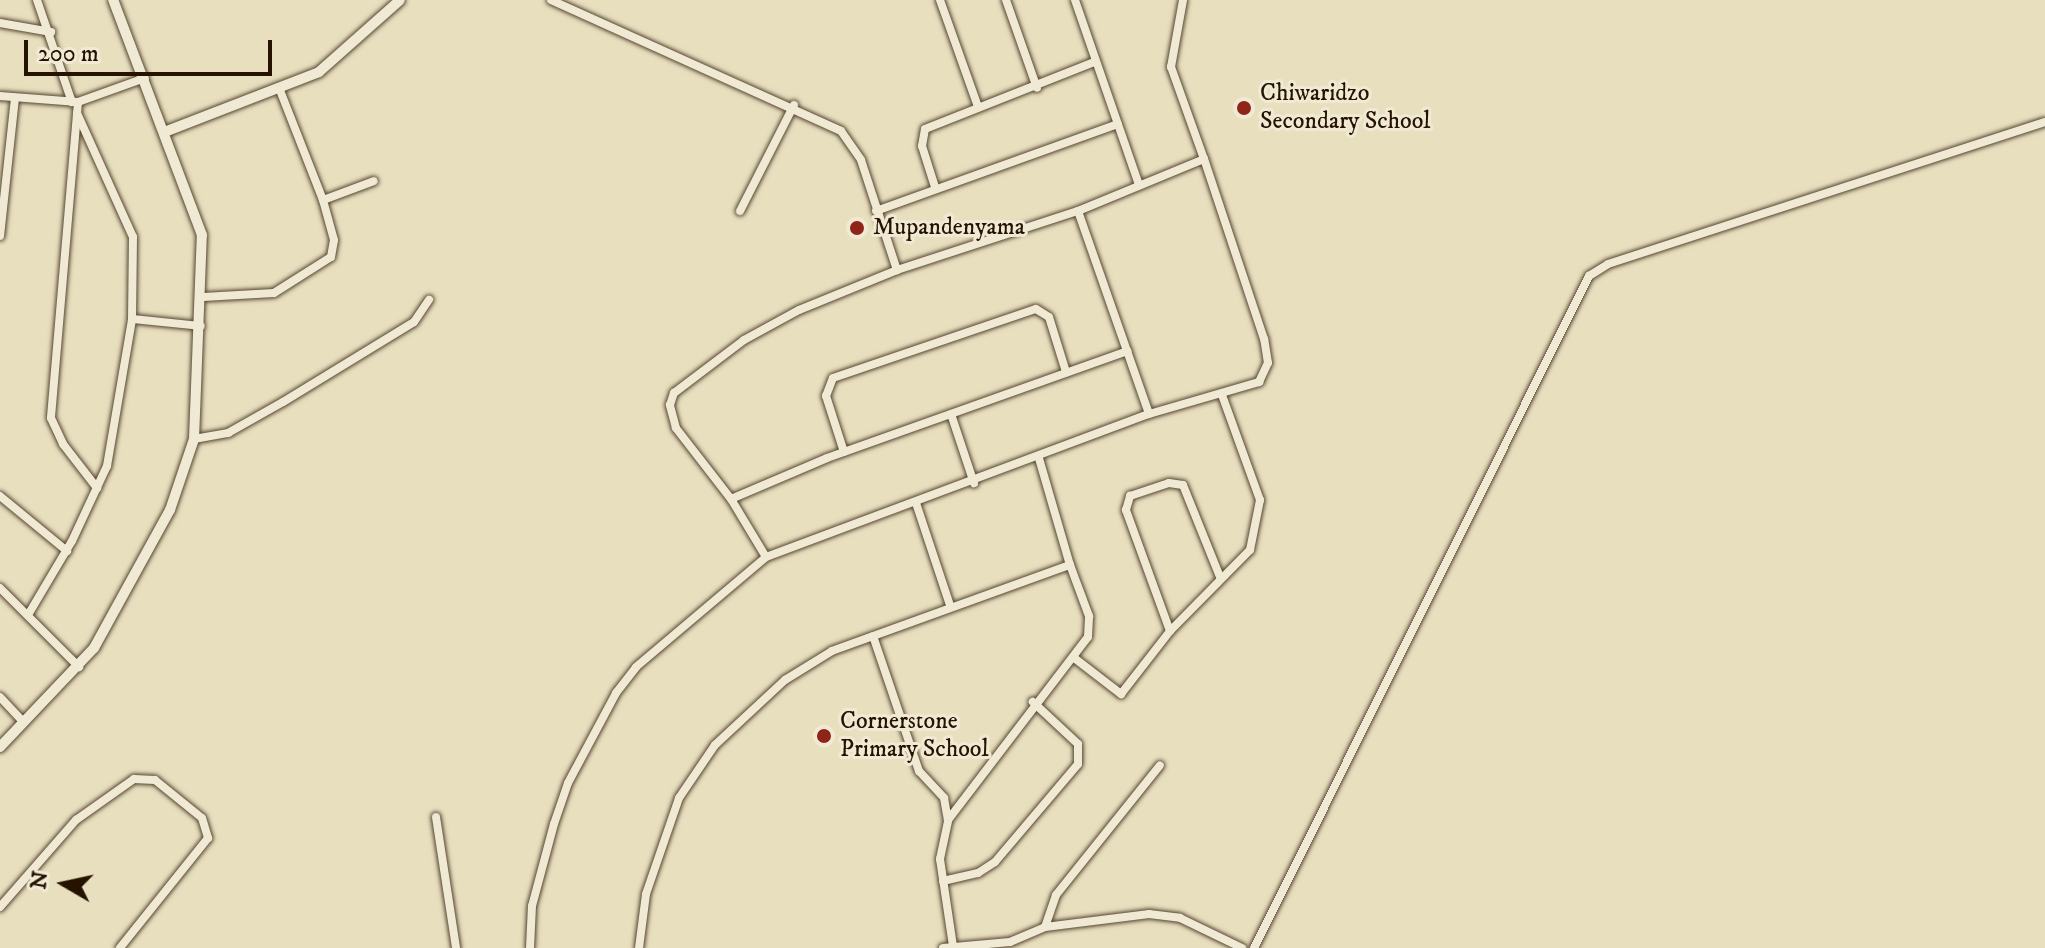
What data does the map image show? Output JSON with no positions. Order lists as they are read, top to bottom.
{
  "places": ["Chiwaridzo Secondary School", "Mupandenyama", "Cornerstone Primary School"],
  "scale_bar": "200 m",
  "north": "left"
}
